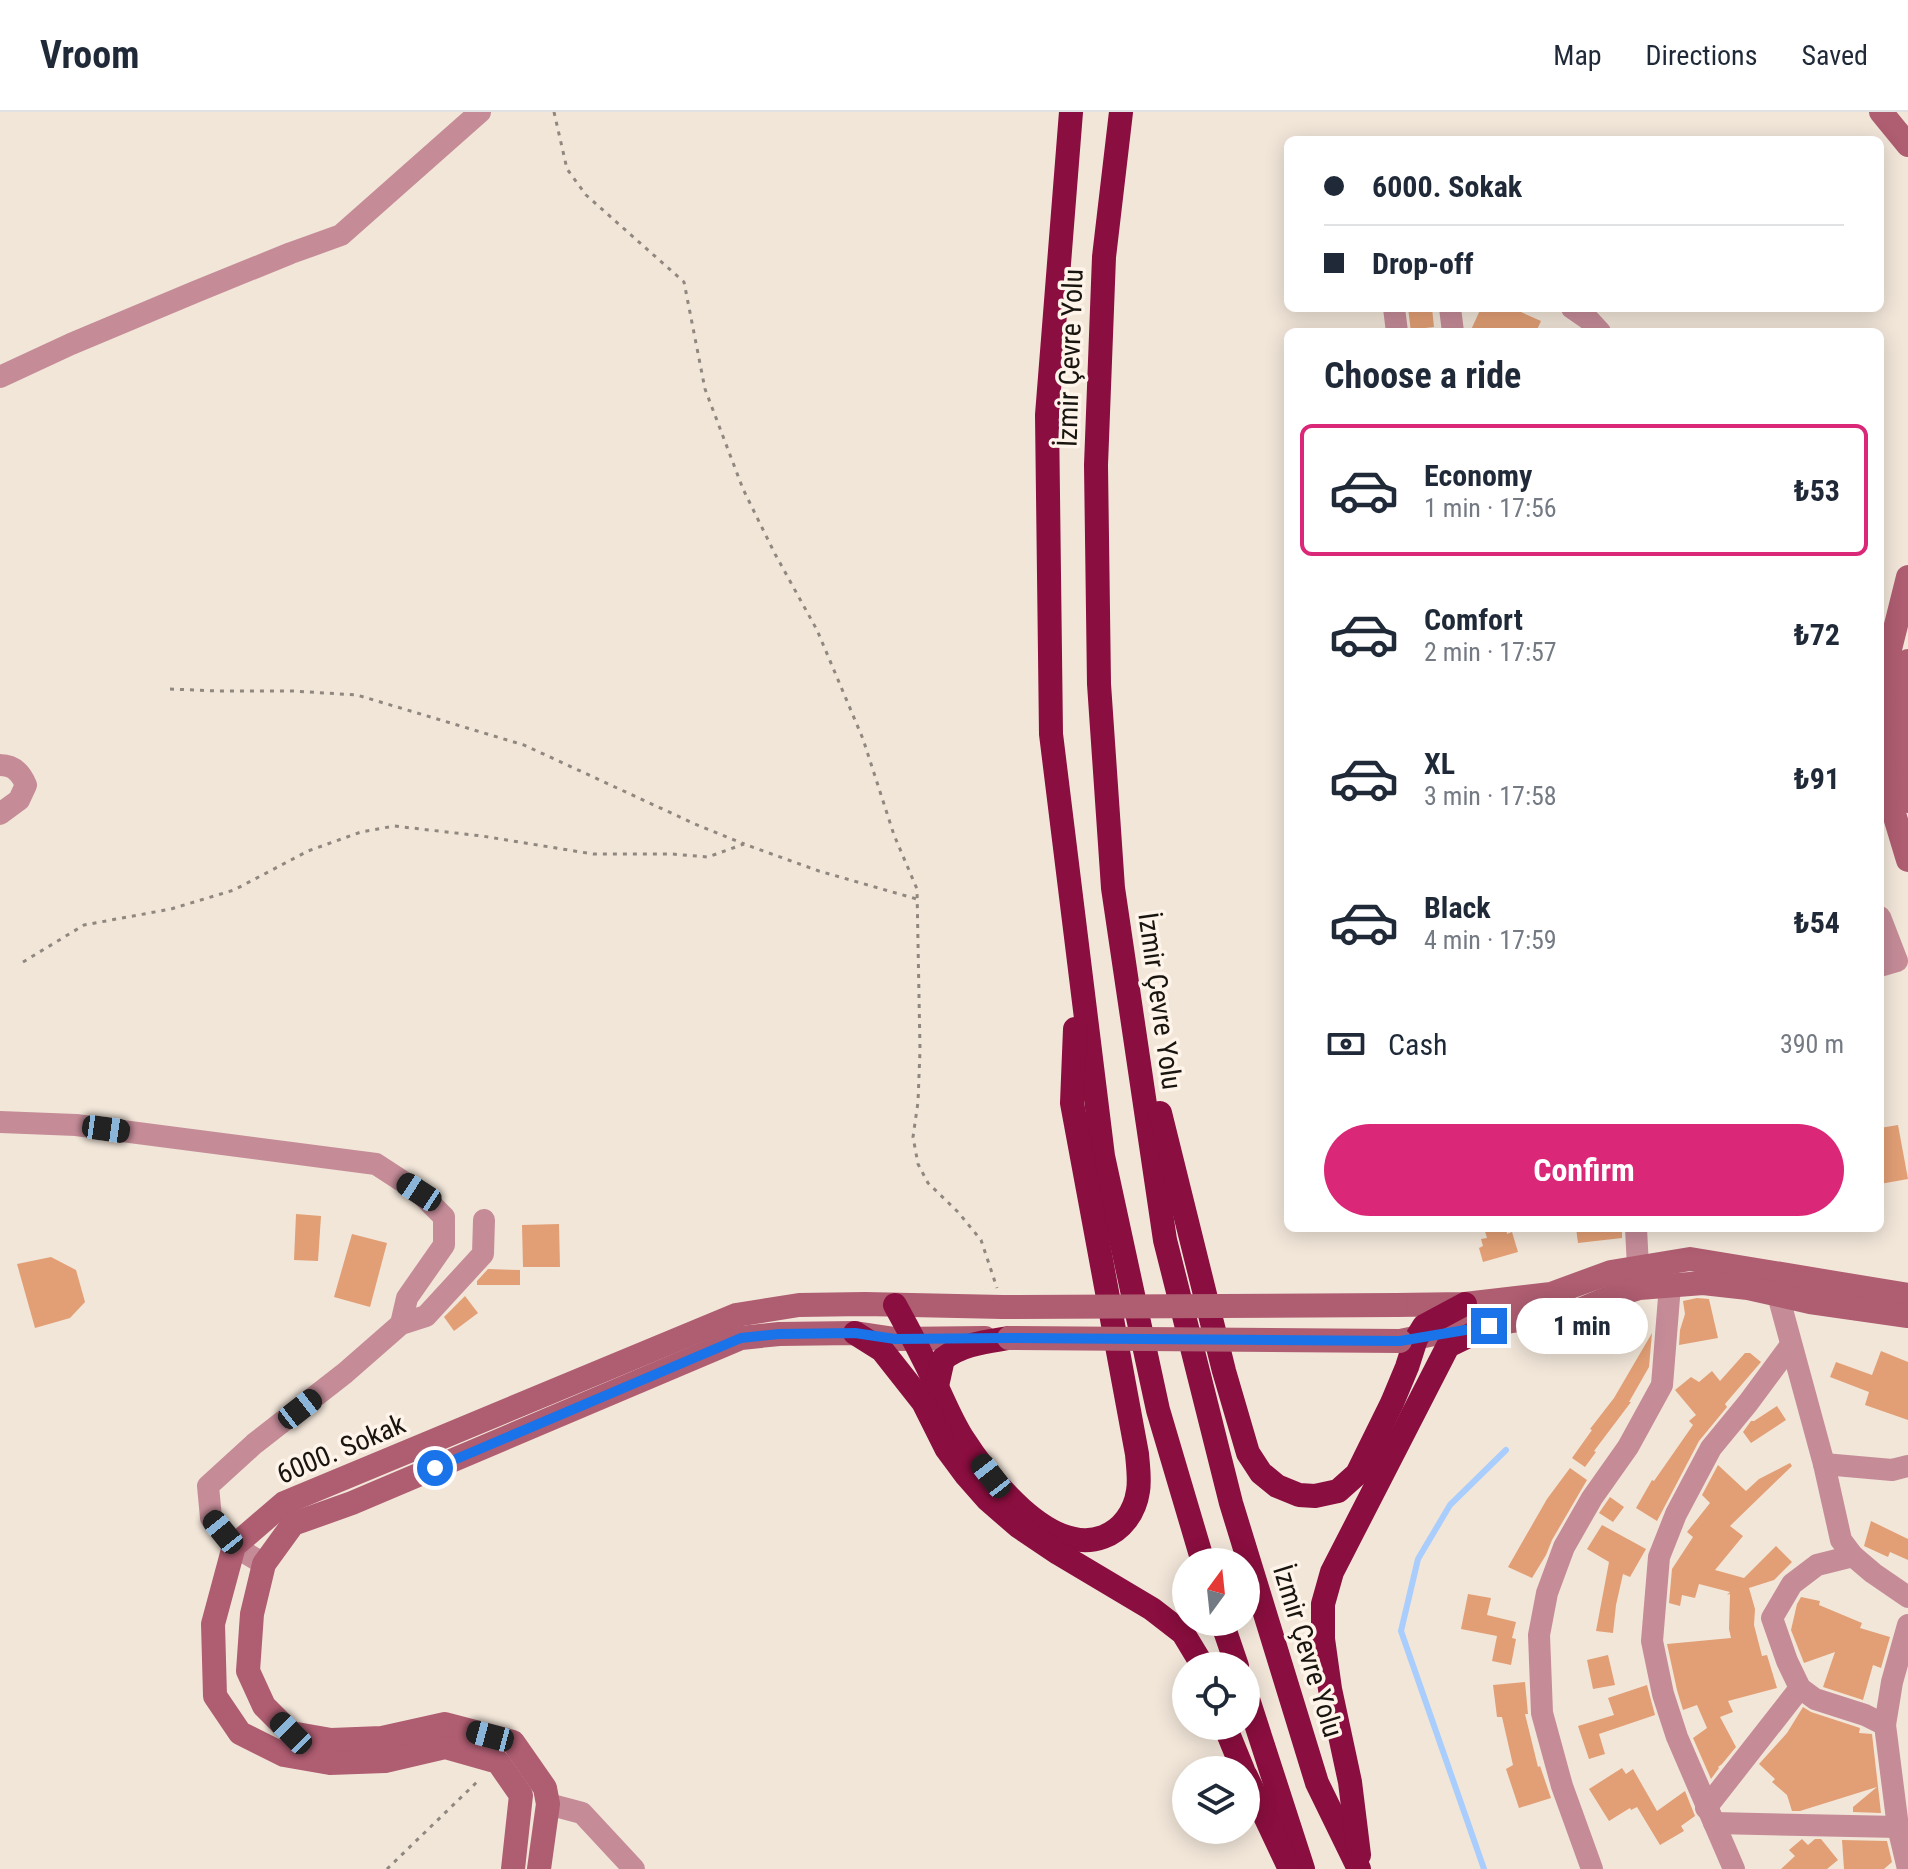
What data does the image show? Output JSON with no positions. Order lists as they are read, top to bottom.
{
  "streets": {
    "highway": ["İzmir Çevre Yolu"],
    "street": ["6000. Sokak"]
  },
  "north": "top",
  "page": {
    "header": "Vroom",
    "nav": ["Map", "Directions", "Saved"],
    "banner": ["6000. Sokak", "Drop-off"],
    "heading": "Choose a ride",
    "list": [
      {
        "name": "Economy",
        "note": "1 min · 17:56",
        "value": "₺53"
      },
      {
        "name": "Comfort",
        "note": "2 min · 17:57",
        "value": "₺72"
      },
      {
        "name": "XL",
        "note": "3 min · 17:58",
        "value": "₺91"
      },
      {
        "name": "Black",
        "note": "4 min · 17:59",
        "value": "₺54"
      }
    ],
    "pay": ["Cash", "390 m"],
    "buttons": "Confirm",
    "bubble": "1 min"
  }
}
